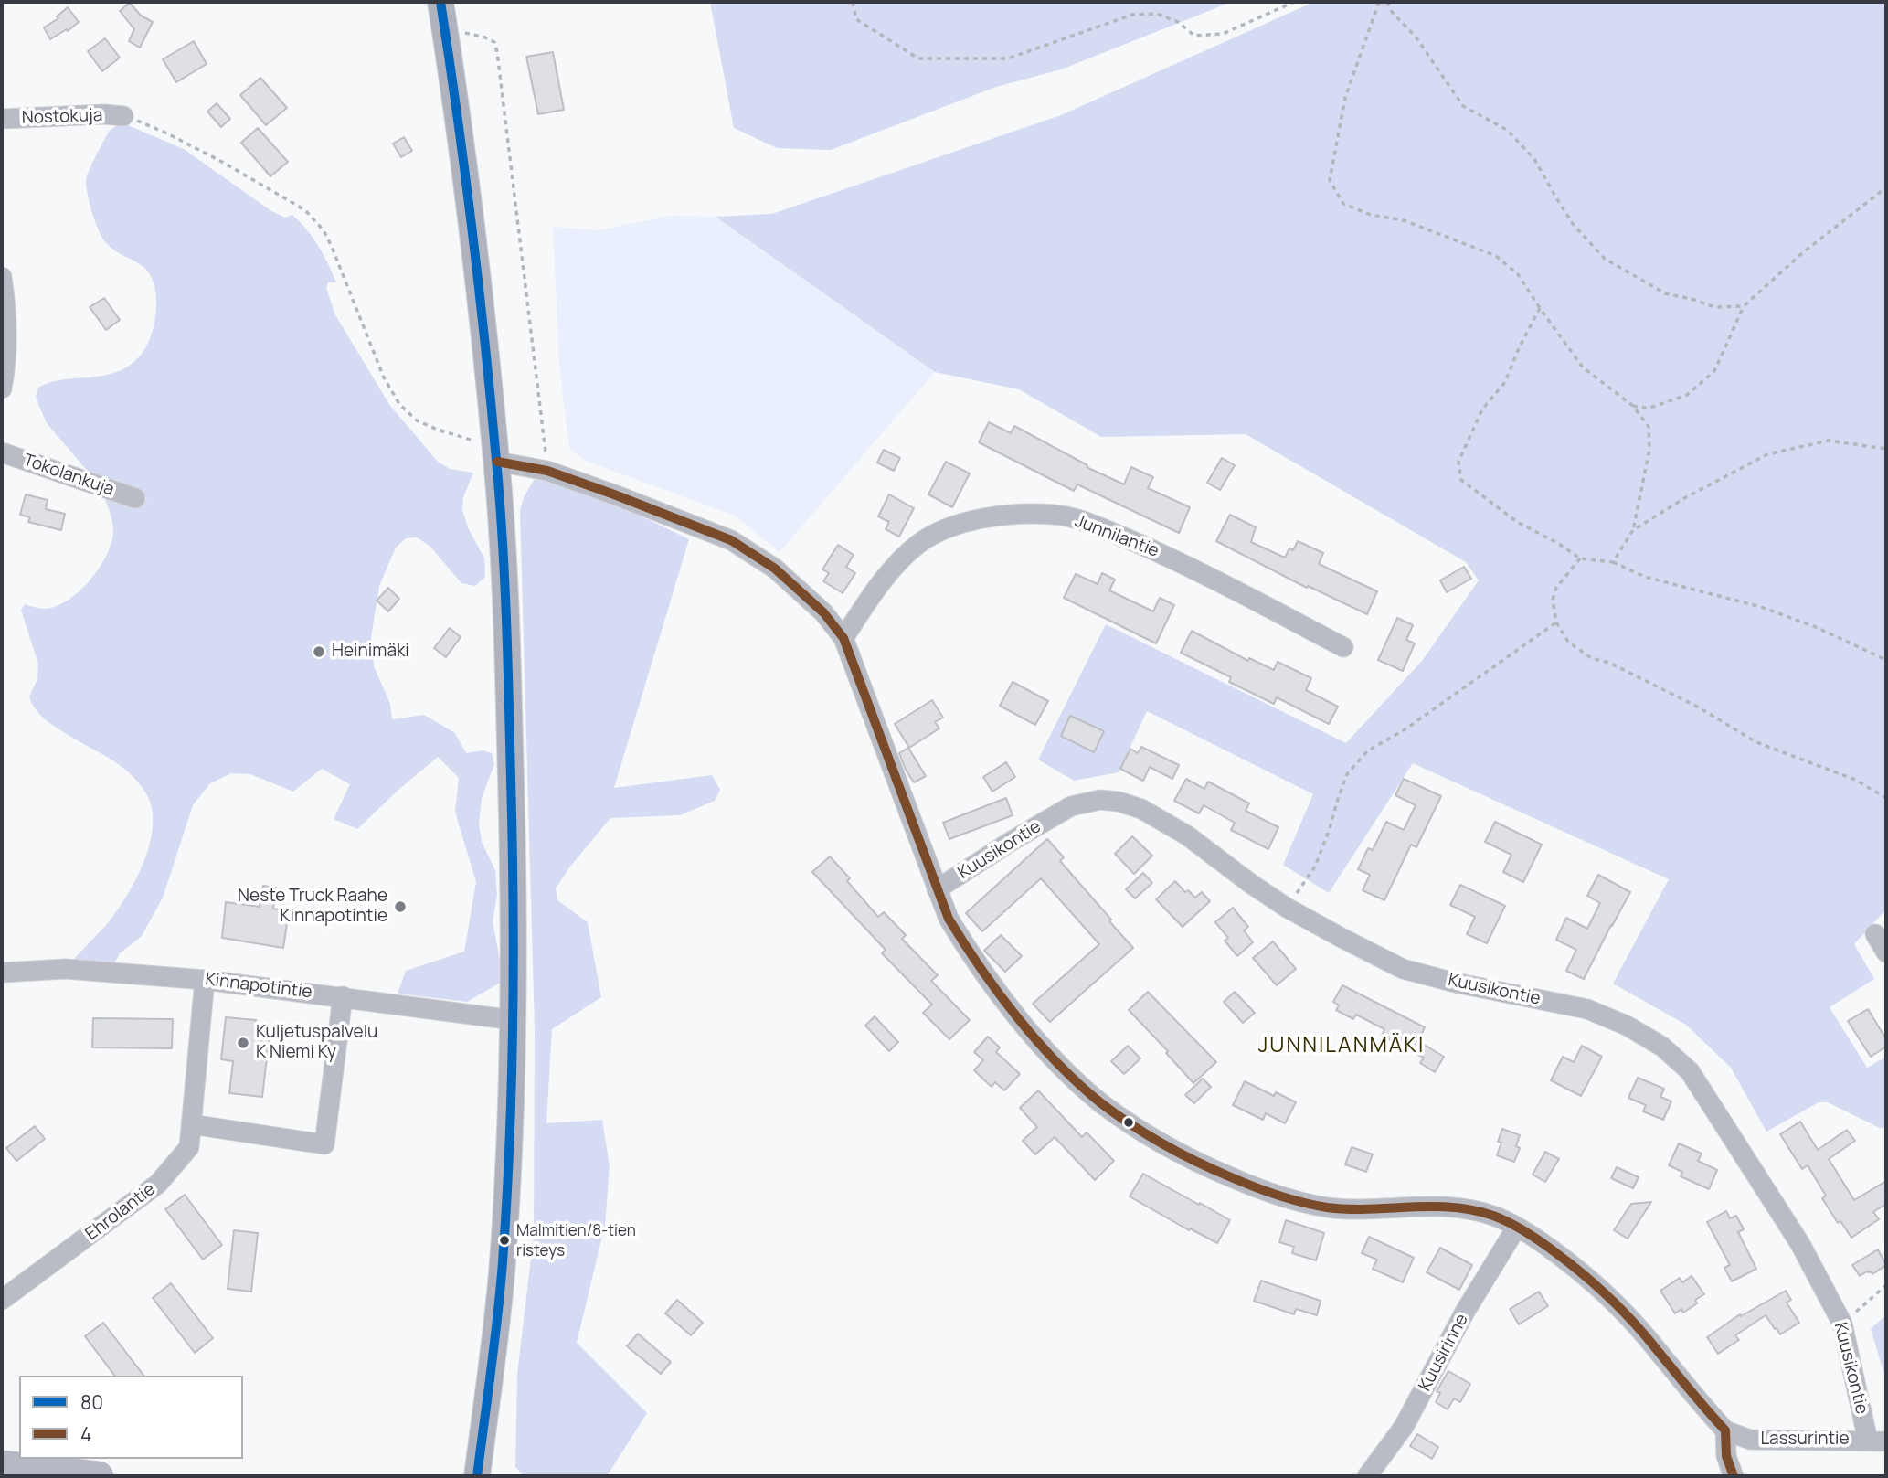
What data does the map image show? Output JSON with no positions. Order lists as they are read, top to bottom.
{
  "streets": {
    "street": [
      "Nostokuja",
      "Tokolankuja",
      "Junnilantie",
      "Kuusikontie",
      "Kinnapotintie",
      "Ehrolantie",
      "Kuusirinne",
      "Lassurintie"
    ]
  },
  "crossings": [
    ["Kuusikontie", "Lassurintie"],
    ["Kinnapotintie", "Ehrolantie"]
  ],
  "districts": ["JUNNILANMÄKI"],
  "places": [
    "Heinimäki",
    "Neste Truck Raahe Kinnapotintie",
    "Kuljetuspalvelu K Niemi Ky",
    "Malmitien/8-tien risteys"
  ],
  "lines": ["transit line 80", "transit line 4"],
  "legend": ["80", "4"]
}
